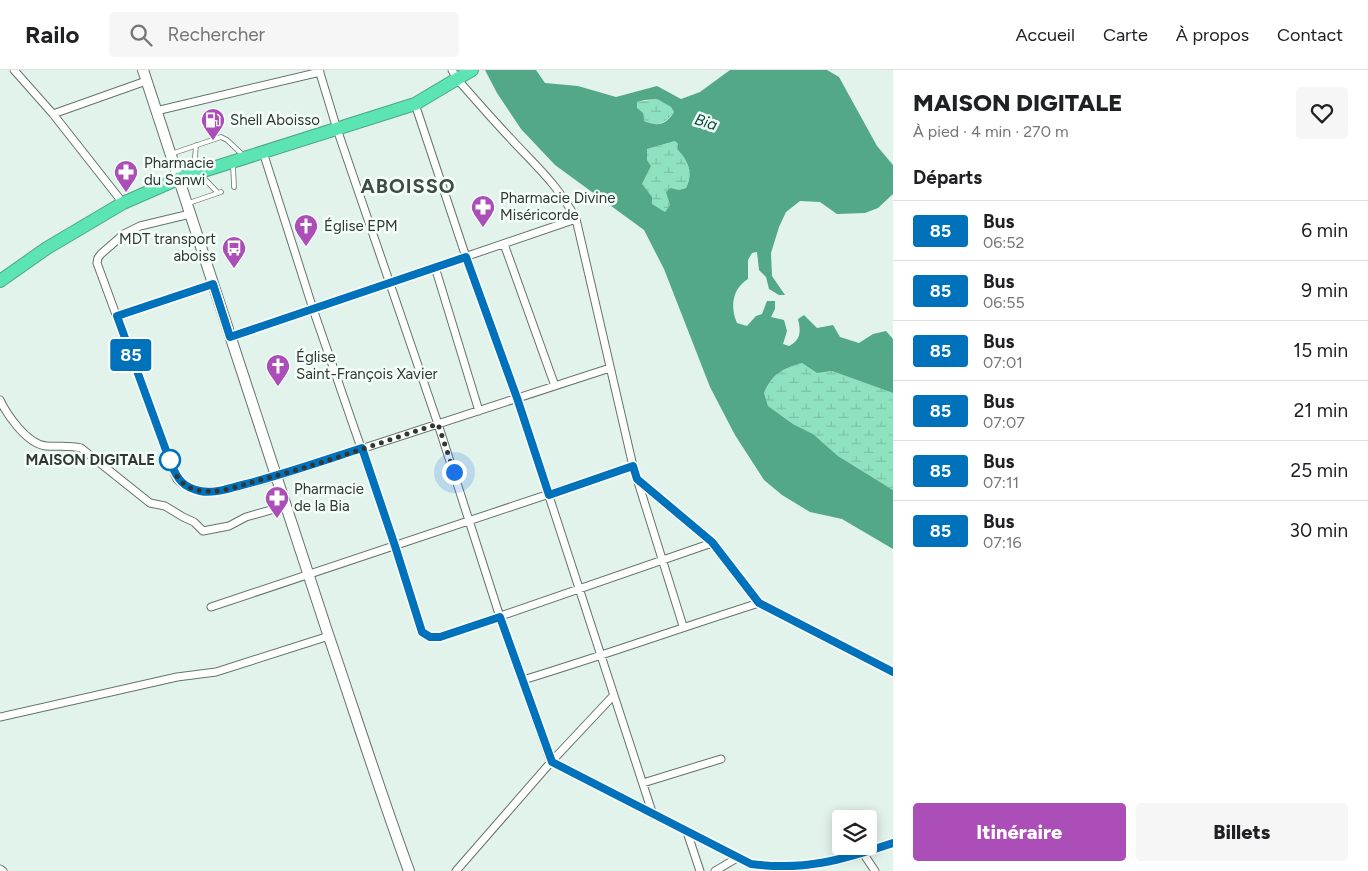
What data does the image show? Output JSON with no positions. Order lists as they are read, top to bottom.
{
  "districts": ["ABOISSO"],
  "water": ["Bia"],
  "places": {
    "fuel station": ["Shell Aboisso"],
    "pharmacy": ["Pharmacie du Sanwi", "Pharmacie Divine Miséricorde", "Pharmacie de la Bia"],
    "church": ["Église EPM", "Église Saint-François Xavier"],
    "bus stop": ["MDT transport aboiss"],
    "other": ["MAISON DIGITALE"]
  },
  "lines": ["bus line 85"],
  "page": {
    "header": "Railo",
    "search": "Rechercher",
    "nav": [
      "Accueil",
      "Carte",
      "À propos",
      "Contact"
    ],
    "on_map": "85",
    "heading": [
      ["MAISON DIGITALE", "À pied · 4 min · 270 m"],
      "Départs"
    ],
    "list": [
      {
        "mark": "85",
        "name": "Bus",
        "note": "06:52",
        "value": "6 min"
      },
      {
        "mark": "85",
        "name": "Bus",
        "note": "06:55",
        "value": "9 min"
      },
      {
        "mark": "85",
        "name": "Bus",
        "note": "07:01",
        "value": "15 min"
      },
      {
        "mark": "85",
        "name": "Bus",
        "note": "07:07",
        "value": "21 min"
      },
      {
        "mark": "85",
        "name": "Bus",
        "note": "07:11",
        "value": "25 min"
      },
      {
        "mark": "85",
        "name": "Bus",
        "note": "07:16",
        "value": "30 min"
      }
    ],
    "buttons": ["Itinéraire", "Billets"]
  }
}
